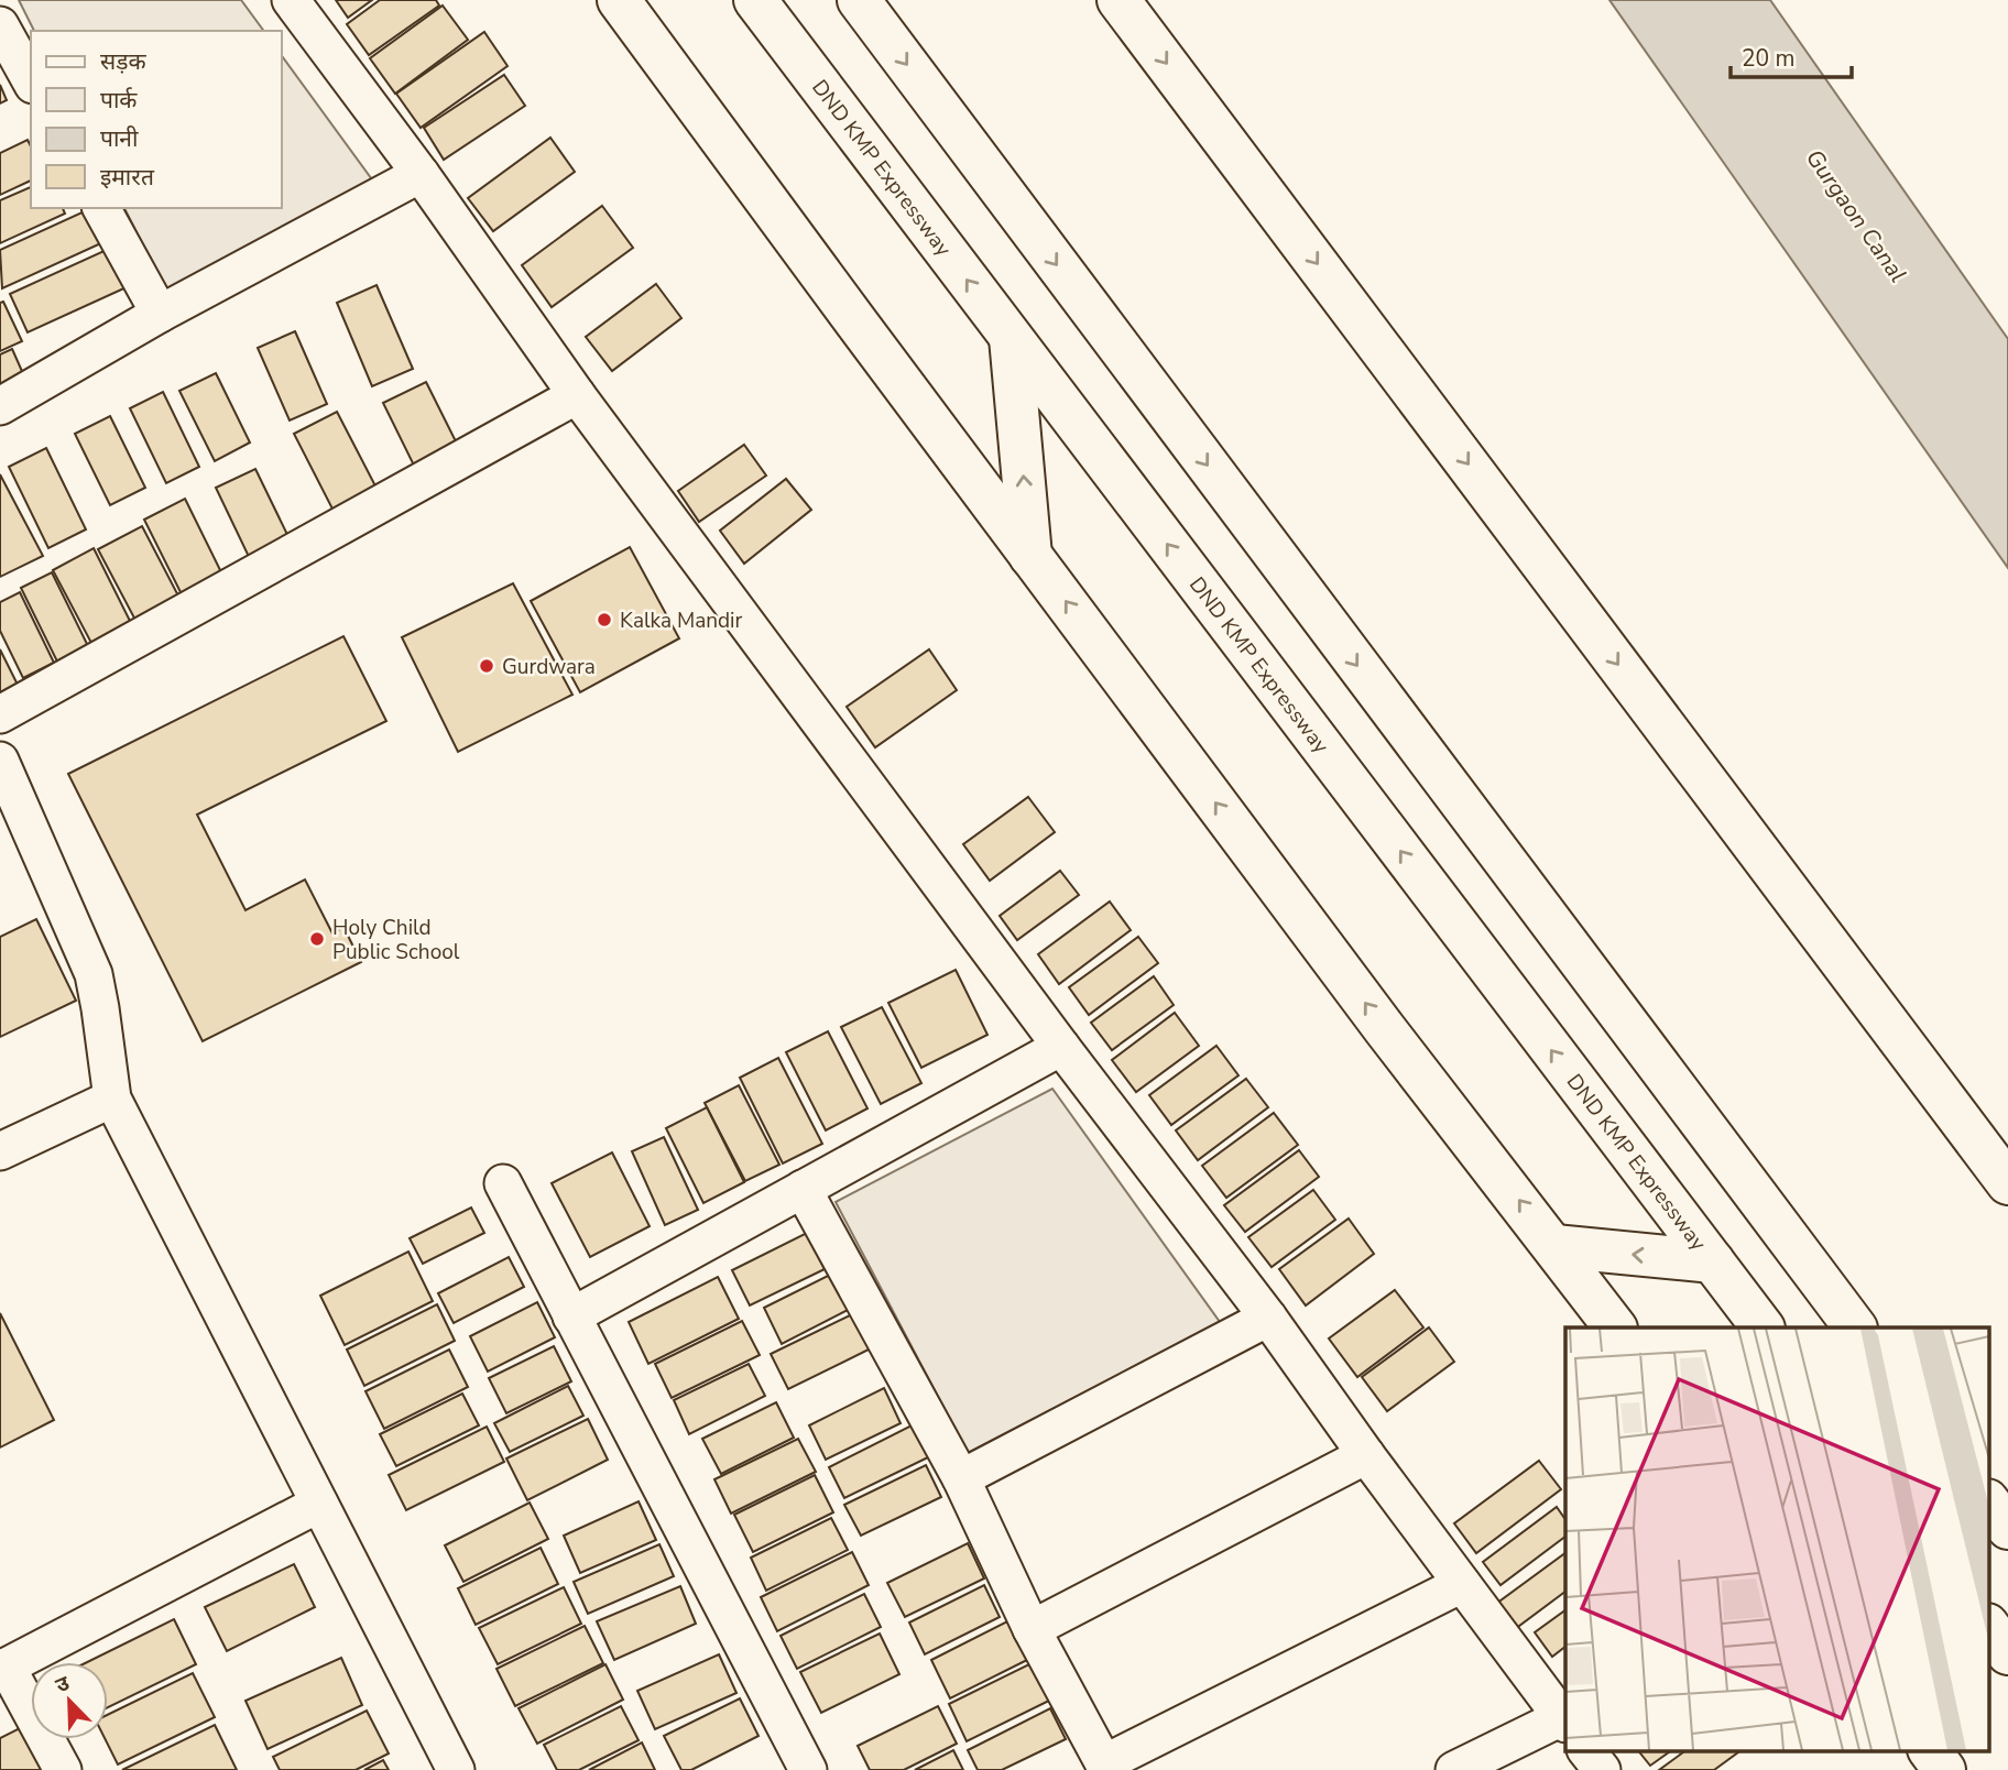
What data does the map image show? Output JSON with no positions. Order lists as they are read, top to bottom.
{
  "streets": {
    "main road": ["DND KMP Expressway"]
  },
  "water": ["Gurgaon Canal"],
  "places": ["Kalka Mandir", "Gurdwara", "Holy Child Public School"],
  "legend": [
    "सड़क",
    "पार्क",
    "पानी",
    "इमारत"
  ],
  "scale_bar": "20 m",
  "north": "top left"
}
